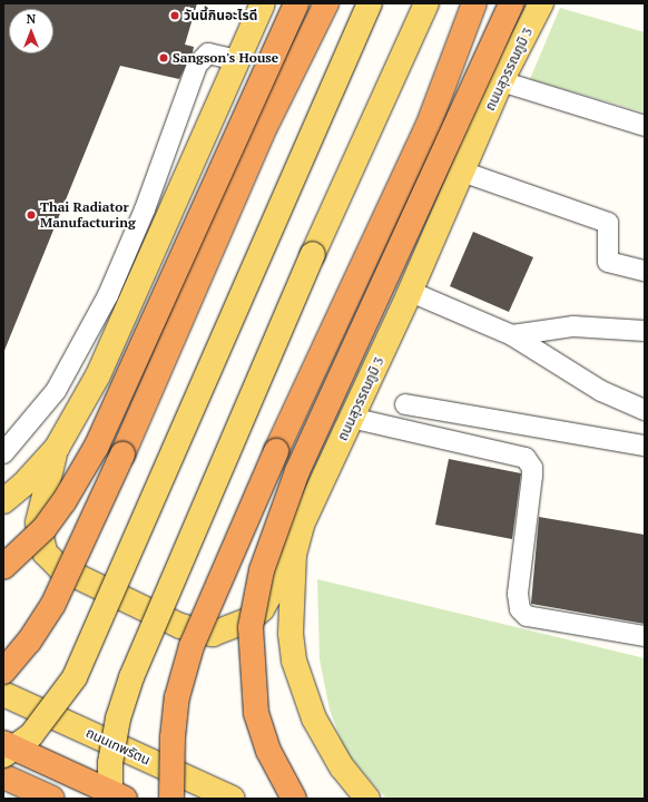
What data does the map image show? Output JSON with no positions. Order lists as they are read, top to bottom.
{
  "streets": {
    "main road": ["ถนนสุวรรณภูมิ 3", "ถนนเทพรัตน"]
  },
  "places": ["วันนี้กินอะไรดี", "Sangson's House", "Thai Radiator Manufacturing"],
  "north": "top"
}
